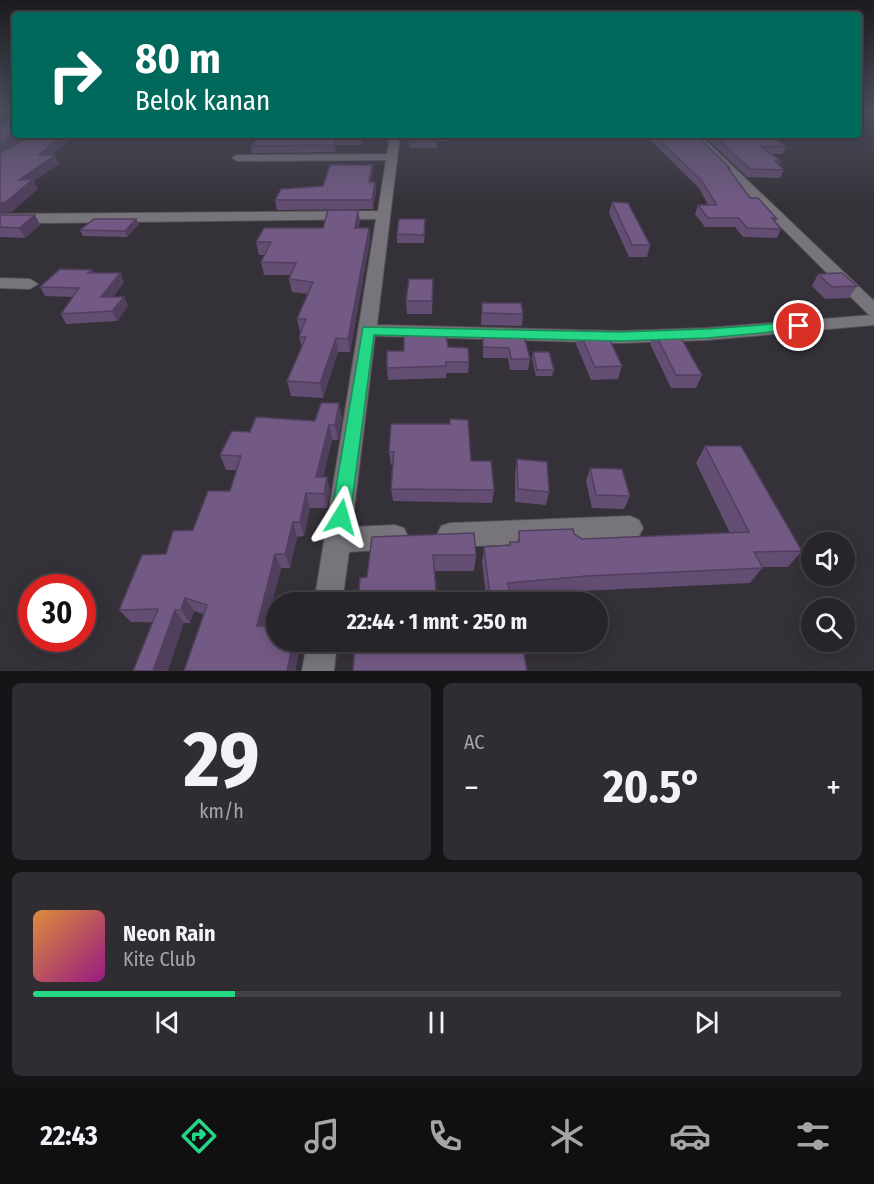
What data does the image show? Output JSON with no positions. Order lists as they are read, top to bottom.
{
  "page": {
    "turn": ["80 m", "Belok kanan"],
    "limit": "30",
    "trip": "22:44 · 1 mnt · 250 m",
    "tile": [
      ["29", "km/h"],
      "AC"
    ],
    "heat": ["−", "20.5°", "+"],
    "song": ["Neon Rain", "Kite Club"],
    "tabs": "22:43"
  }
}
